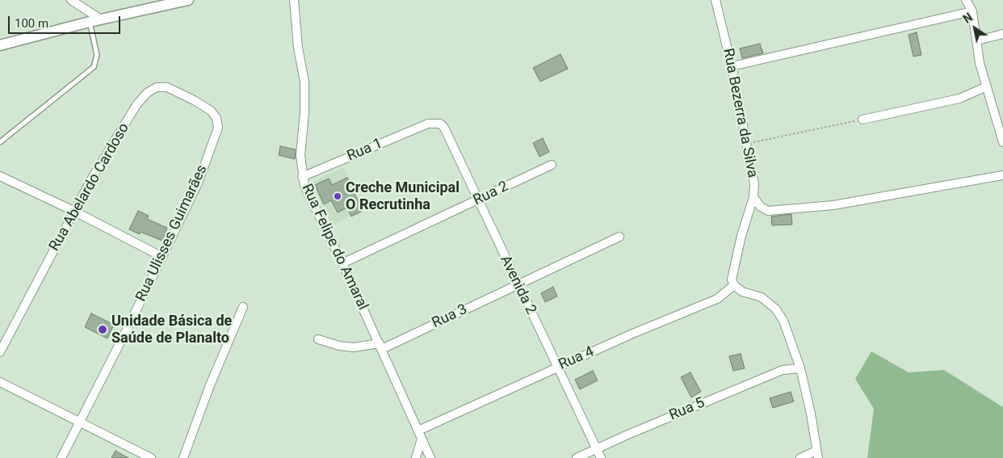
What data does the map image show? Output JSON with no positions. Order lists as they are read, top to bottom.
{
  "streets": {
    "street": [
      "Rua Bezerra da Silva",
      "Rua 1",
      "Rua Abelardo Cardoso",
      "Rua 2",
      "Rua Ulisses Guimarães",
      "Rua Felipe do Amaral",
      "Avenida 2",
      "Rua 3",
      "Rua 4",
      "Rua 5"
    ]
  },
  "crossings": [
    ["Rua Bezerra da Silva", "Rua 4"],
    ["Rua 1", "Rua Felipe do Amaral"],
    ["Rua 1", "Avenida 2"],
    ["Rua Abelardo Cardoso", "Rua Ulisses Guimarães"],
    ["Rua 2", "Rua Felipe do Amaral"],
    ["Rua 2", "Avenida 2"],
    ["Rua Felipe do Amaral", "Rua 3"],
    ["Rua Felipe do Amaral", "Rua 4"],
    ["Avenida 2", "Rua 3"],
    ["Avenida 2", "Rua 4"],
    ["Avenida 2", "Rua 5"]
  ],
  "places": ["Creche Municipal O Recrutinha", "Unidade Básica de Saúde de Planalto"],
  "scale_bar": "100 m",
  "north": "top left"
}
